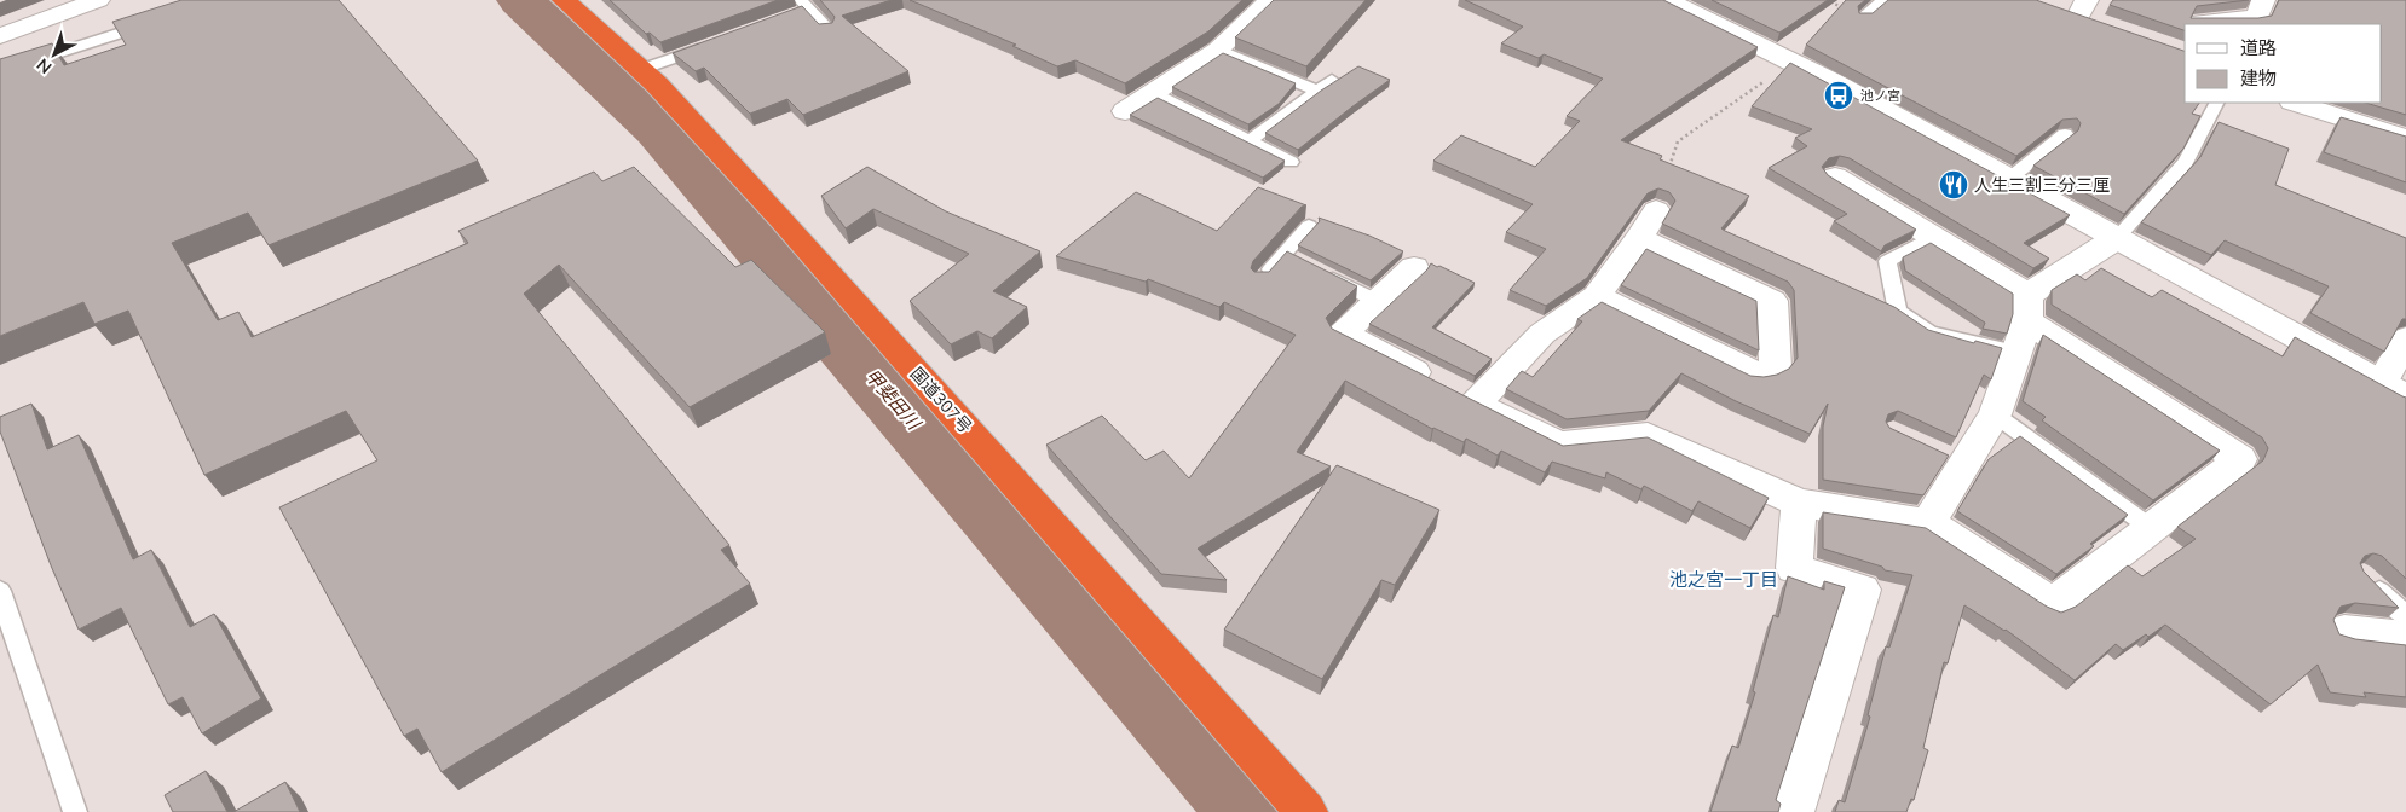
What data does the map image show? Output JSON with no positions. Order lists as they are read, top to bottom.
{
  "streets": {
    "highway": ["国道307号"]
  },
  "districts": ["池之宮一丁目"],
  "water": ["甲斐田川"],
  "places": {
    "bus stop": ["池ノ宮"],
    "restaurant": ["人生三割三分三厘"]
  },
  "legend": ["道路", "建物"],
  "north": "bottom left"
}
